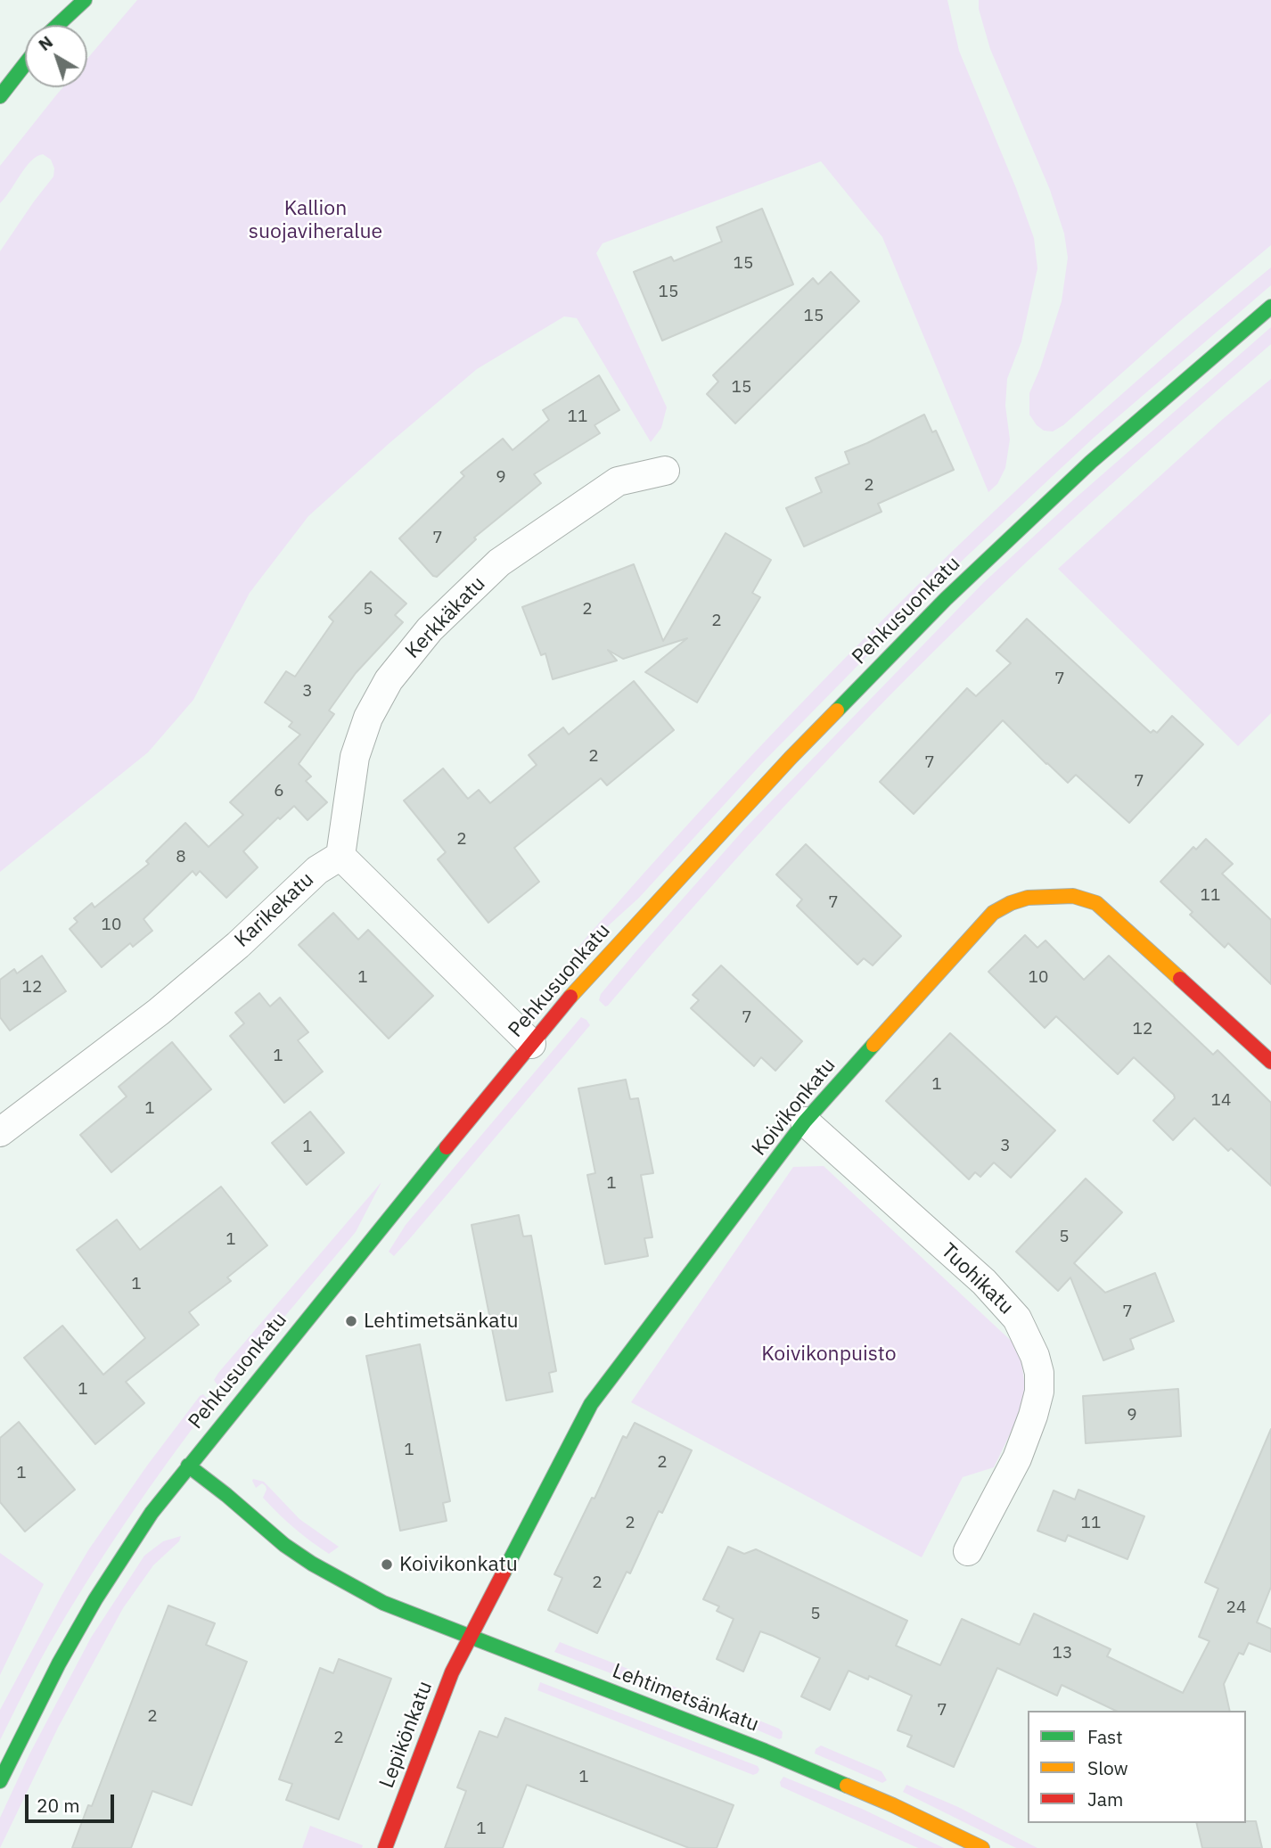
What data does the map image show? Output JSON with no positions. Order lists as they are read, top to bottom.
{
  "streets": {
    "main road": [
      "Pehkusuonkatu",
      "Koivikonkatu",
      "Lehtimetsänkatu",
      "Lepikönkatu"
    ],
    "street": ["Kerkkäkatu", "Karikekatu", "Tuohikatu"]
  },
  "crossings": [
    ["Pehkusuonkatu", "Lehtimetsänkatu"],
    ["Kerkkäkatu", "Karikekatu"],
    ["Koivikonkatu", "Tuohikatu"],
    ["Koivikonkatu", "Lehtimetsänkatu"],
    ["Koivikonkatu", "Lepikönkatu"],
    ["Lehtimetsänkatu", "Lepikönkatu"]
  ],
  "parks": ["Kallion suojaviheralue", "Koivikonpuisto"],
  "places": ["Lehtimetsänkatu", "Koivikonkatu"],
  "house_numbers": [
    "15",
    "15",
    "15",
    "15",
    "11",
    "9",
    "2",
    "7",
    "5",
    "2",
    "2",
    "7",
    "3",
    "2",
    "7",
    "7",
    "6",
    "2",
    "8",
    "11",
    "7",
    "10",
    "1",
    "10",
    "12",
    "7",
    "12",
    "1",
    "1",
    "14",
    "1",
    "3",
    "1",
    "1",
    "5",
    "1",
    "1",
    "7",
    "1",
    "9",
    "1",
    "2",
    "1",
    "2",
    "11",
    "2",
    "24",
    "5",
    "13",
    "7",
    "2",
    "2",
    "1",
    "1"
  ],
  "legend": ["Fast", "Slow", "Jam"],
  "scale_bar": "20 m",
  "north": "top left"
}
